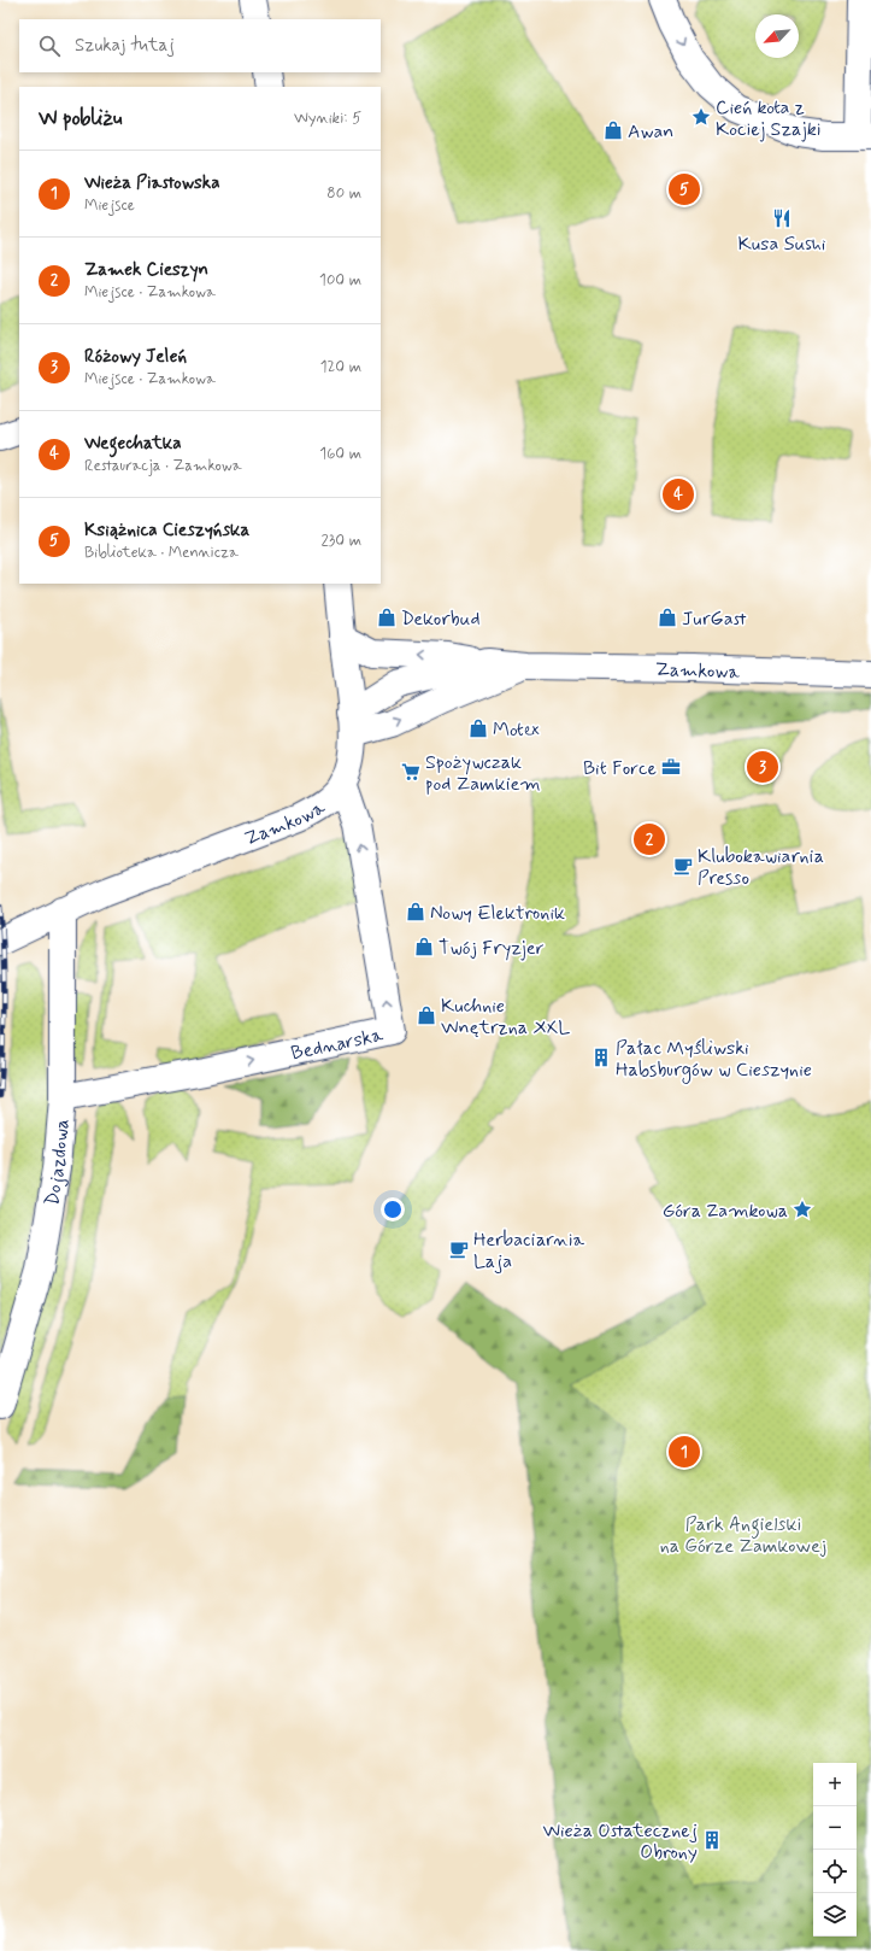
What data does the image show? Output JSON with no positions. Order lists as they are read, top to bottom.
{
  "streets": {
    "street": ["Zamkowa", "Bednarska", "Dojazdowa"]
  },
  "crossings": [
    ["Zamkowa", "Bednarska"],
    ["Zamkowa", "Dojazdowa"],
    ["Bednarska", "Dojazdowa"]
  ],
  "parks": ["Park Angielski na Górze Zamkowej"],
  "places": {
    "place": ["Cień kota z Kociej Szajki", "Góra Zamkowa"],
    "shop": [
      "Awan",
      "Dekorbud",
      "JurGast",
      "Motex",
      "Nowy Elektronik",
      "Twój Fryzjer",
      "Kuchnie Wnętrzna XXL"
    ],
    "restaurant": ["Kusa Sushi"],
    "office": ["Bit Force"],
    "supermarket": ["Spożywczak pod Zamkiem"],
    "cafe": ["Klubokawiarnia Presso", "Herbaciarnia Laja"],
    "building": ["Pałac Myśliwski Habsburgów w Cieszynie", "Wieża Ostatecznej Obrony"]
  },
  "north": "bottom left",
  "page": {
    "search": "Szukaj tutaj",
    "heading": ["W pobliżu", "Wyniki: 5"],
    "list": [
      {
        "mark": "1",
        "name": "Wieża Piastowska",
        "note": "Miejsce",
        "value": "80 m"
      },
      {
        "mark": "2",
        "name": "Zamek Cieszyn",
        "note": "Miejsce · Zamkowa",
        "value": "100 m"
      },
      {
        "mark": "3",
        "name": "Różowy Jeleń",
        "note": "Miejsce · Zamkowa",
        "value": "120 m"
      },
      {
        "mark": "4",
        "name": "Wegechatka",
        "note": "Restauracja · Zamkowa",
        "value": "160 m"
      },
      {
        "mark": "5",
        "name": "Książnica Cieszyńska",
        "note": "Biblioteka · Mennicza",
        "value": "230 m"
      }
    ],
    "pins": [
      "5",
      "4",
      "3",
      "2",
      "1"
    ],
    "map_buttons": ["+", "−"]
  }
}
